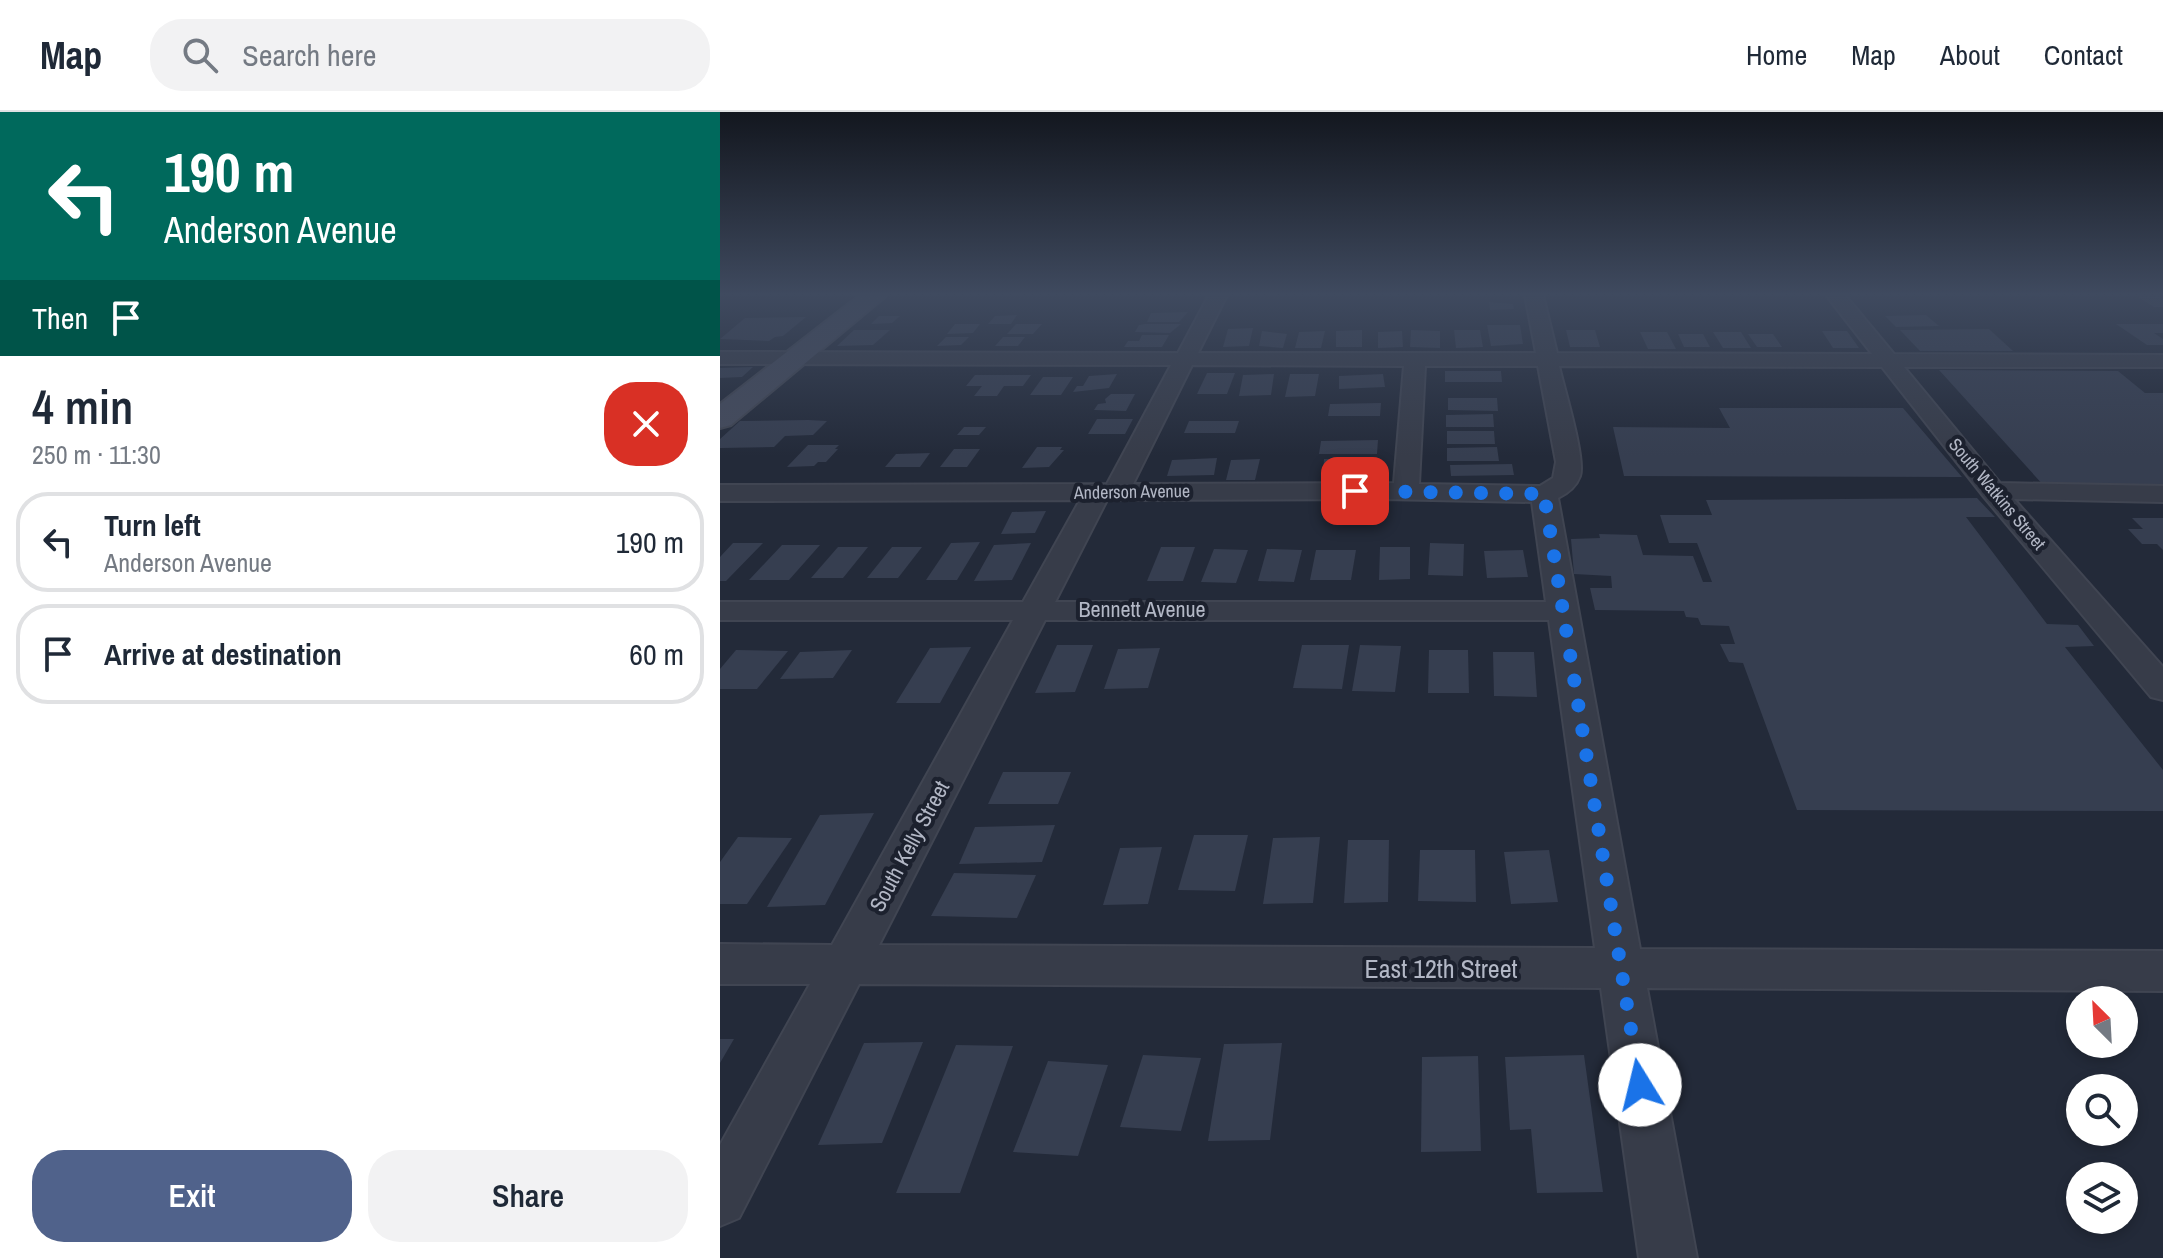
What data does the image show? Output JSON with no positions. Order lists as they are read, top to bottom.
{
  "streets": {
    "street": [
      "Anderson Avenue",
      "South Watkins Street",
      "Bennett Avenue",
      "South Kelly Street",
      "East 12th Street"
    ]
  },
  "crossings": [
    ["Anderson Avenue", "South Kelly Street"],
    ["Bennett Avenue", "South Kelly Street"],
    ["South Kelly Street", "East 12th Street"]
  ],
  "north": "top left",
  "page": {
    "header": "Map",
    "search": "Search here",
    "nav": [
      "Home",
      "Map",
      "About",
      "Contact"
    ],
    "turn": ["190 m", "Anderson Avenue"],
    "then": "Then",
    "heading": ["4 min", "250 m · 11:30"],
    "list": [
      {
        "name": "Turn left",
        "note": "Anderson Avenue",
        "value": "190 m"
      },
      {
        "name": "Arrive at destination",
        "value": "60 m"
      }
    ],
    "buttons": ["Exit", "Share"]
  }
}
